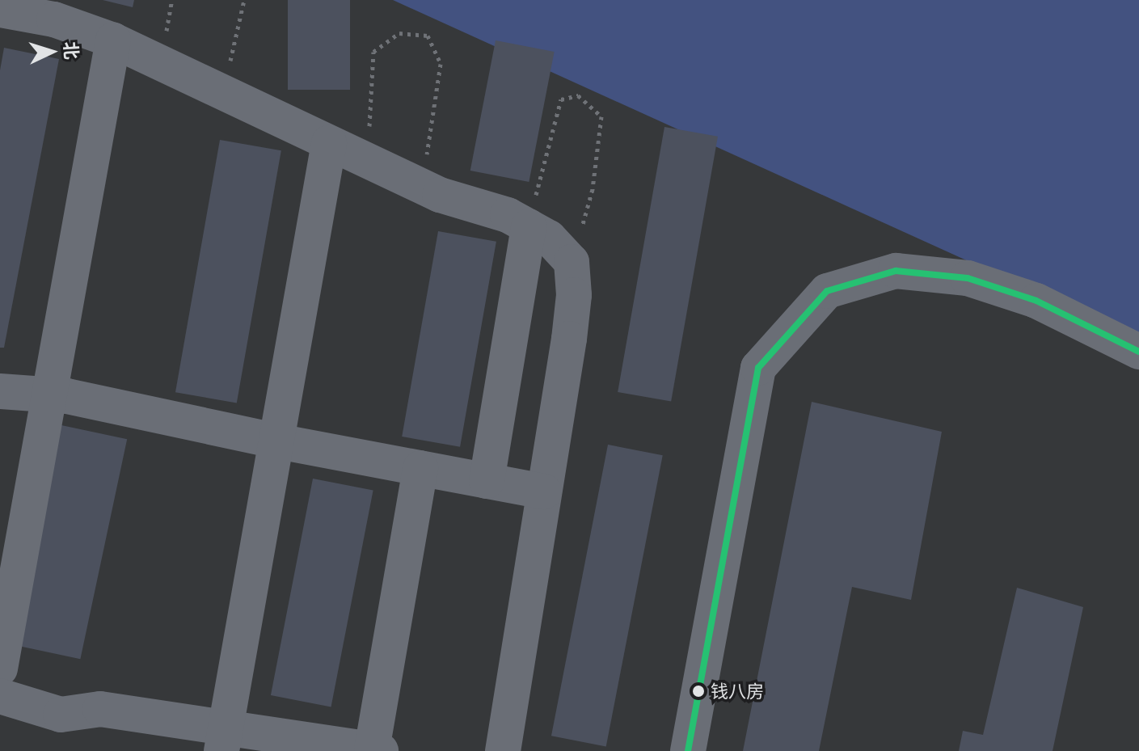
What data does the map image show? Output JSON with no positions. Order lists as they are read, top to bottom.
{
  "places": ["钱八房"],
  "north": "right"
}
